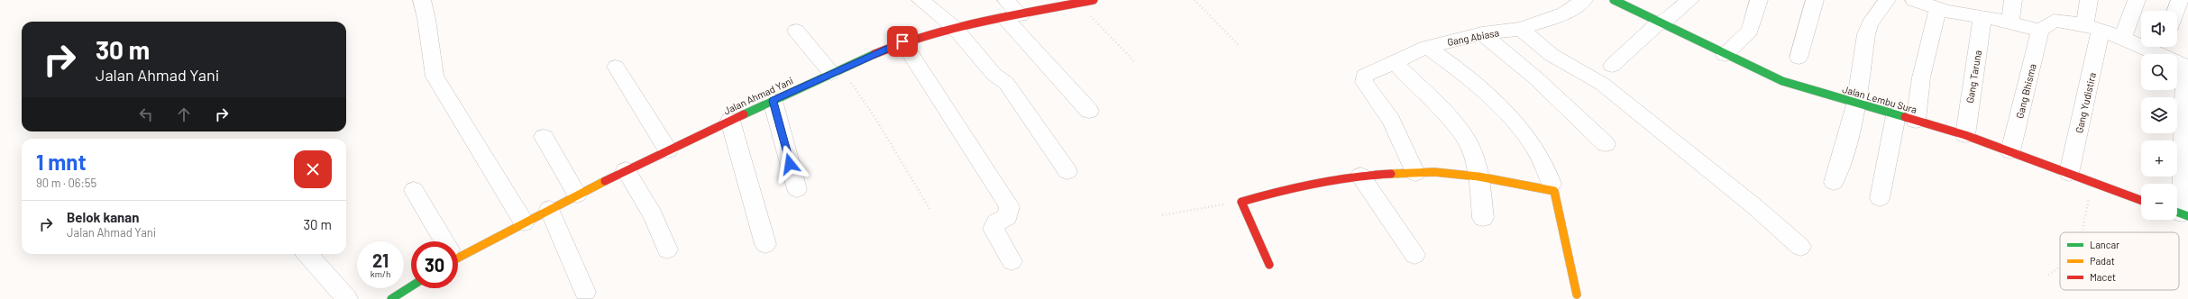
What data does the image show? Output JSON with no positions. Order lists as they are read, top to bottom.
{
  "streets": {
    "street": [
      "Gang Abiasa",
      "Gang Taruna",
      "Gang Bhisma",
      "Jalan Ahmad Yani",
      "Jalan Lembu Sura",
      "Gang Yudistira"
    ]
  },
  "crossings": [
    ["Gang Taruna", "Jalan Lembu Sura"],
    ["Gang Bhisma", "Jalan Lembu Sura"],
    ["Jalan Lembu Sura", "Gang Yudistira"]
  ],
  "legend": ["Lancar", "Padat", "Macet"],
  "page": {
    "map_buttons": ["+", "−"],
    "turn": ["30 m", "Jalan Ahmad Yani"],
    "heading": ["1 mnt", "90 m · 06:55"],
    "list": [
      {
        "name": "Belok kanan",
        "note": "Jalan Ahmad Yani",
        "value": "30 m"
      }
    ],
    "speed": "21 km/h",
    "limit": "30"
  }
}
